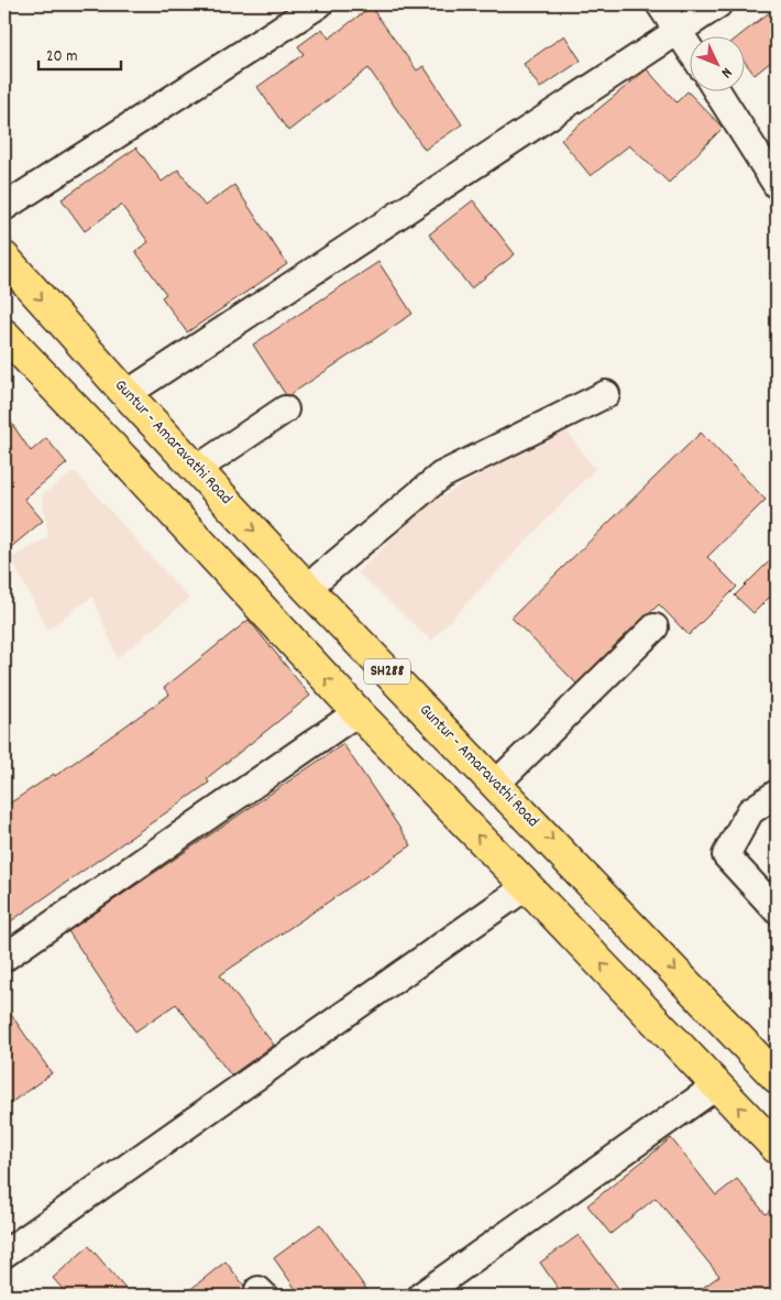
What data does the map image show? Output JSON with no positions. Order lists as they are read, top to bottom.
{
  "streets": {
    "main road": ["Guntur - Amaravathi Road", "SH288"]
  },
  "scale_bar": "20 m",
  "north": "bottom right"
}
